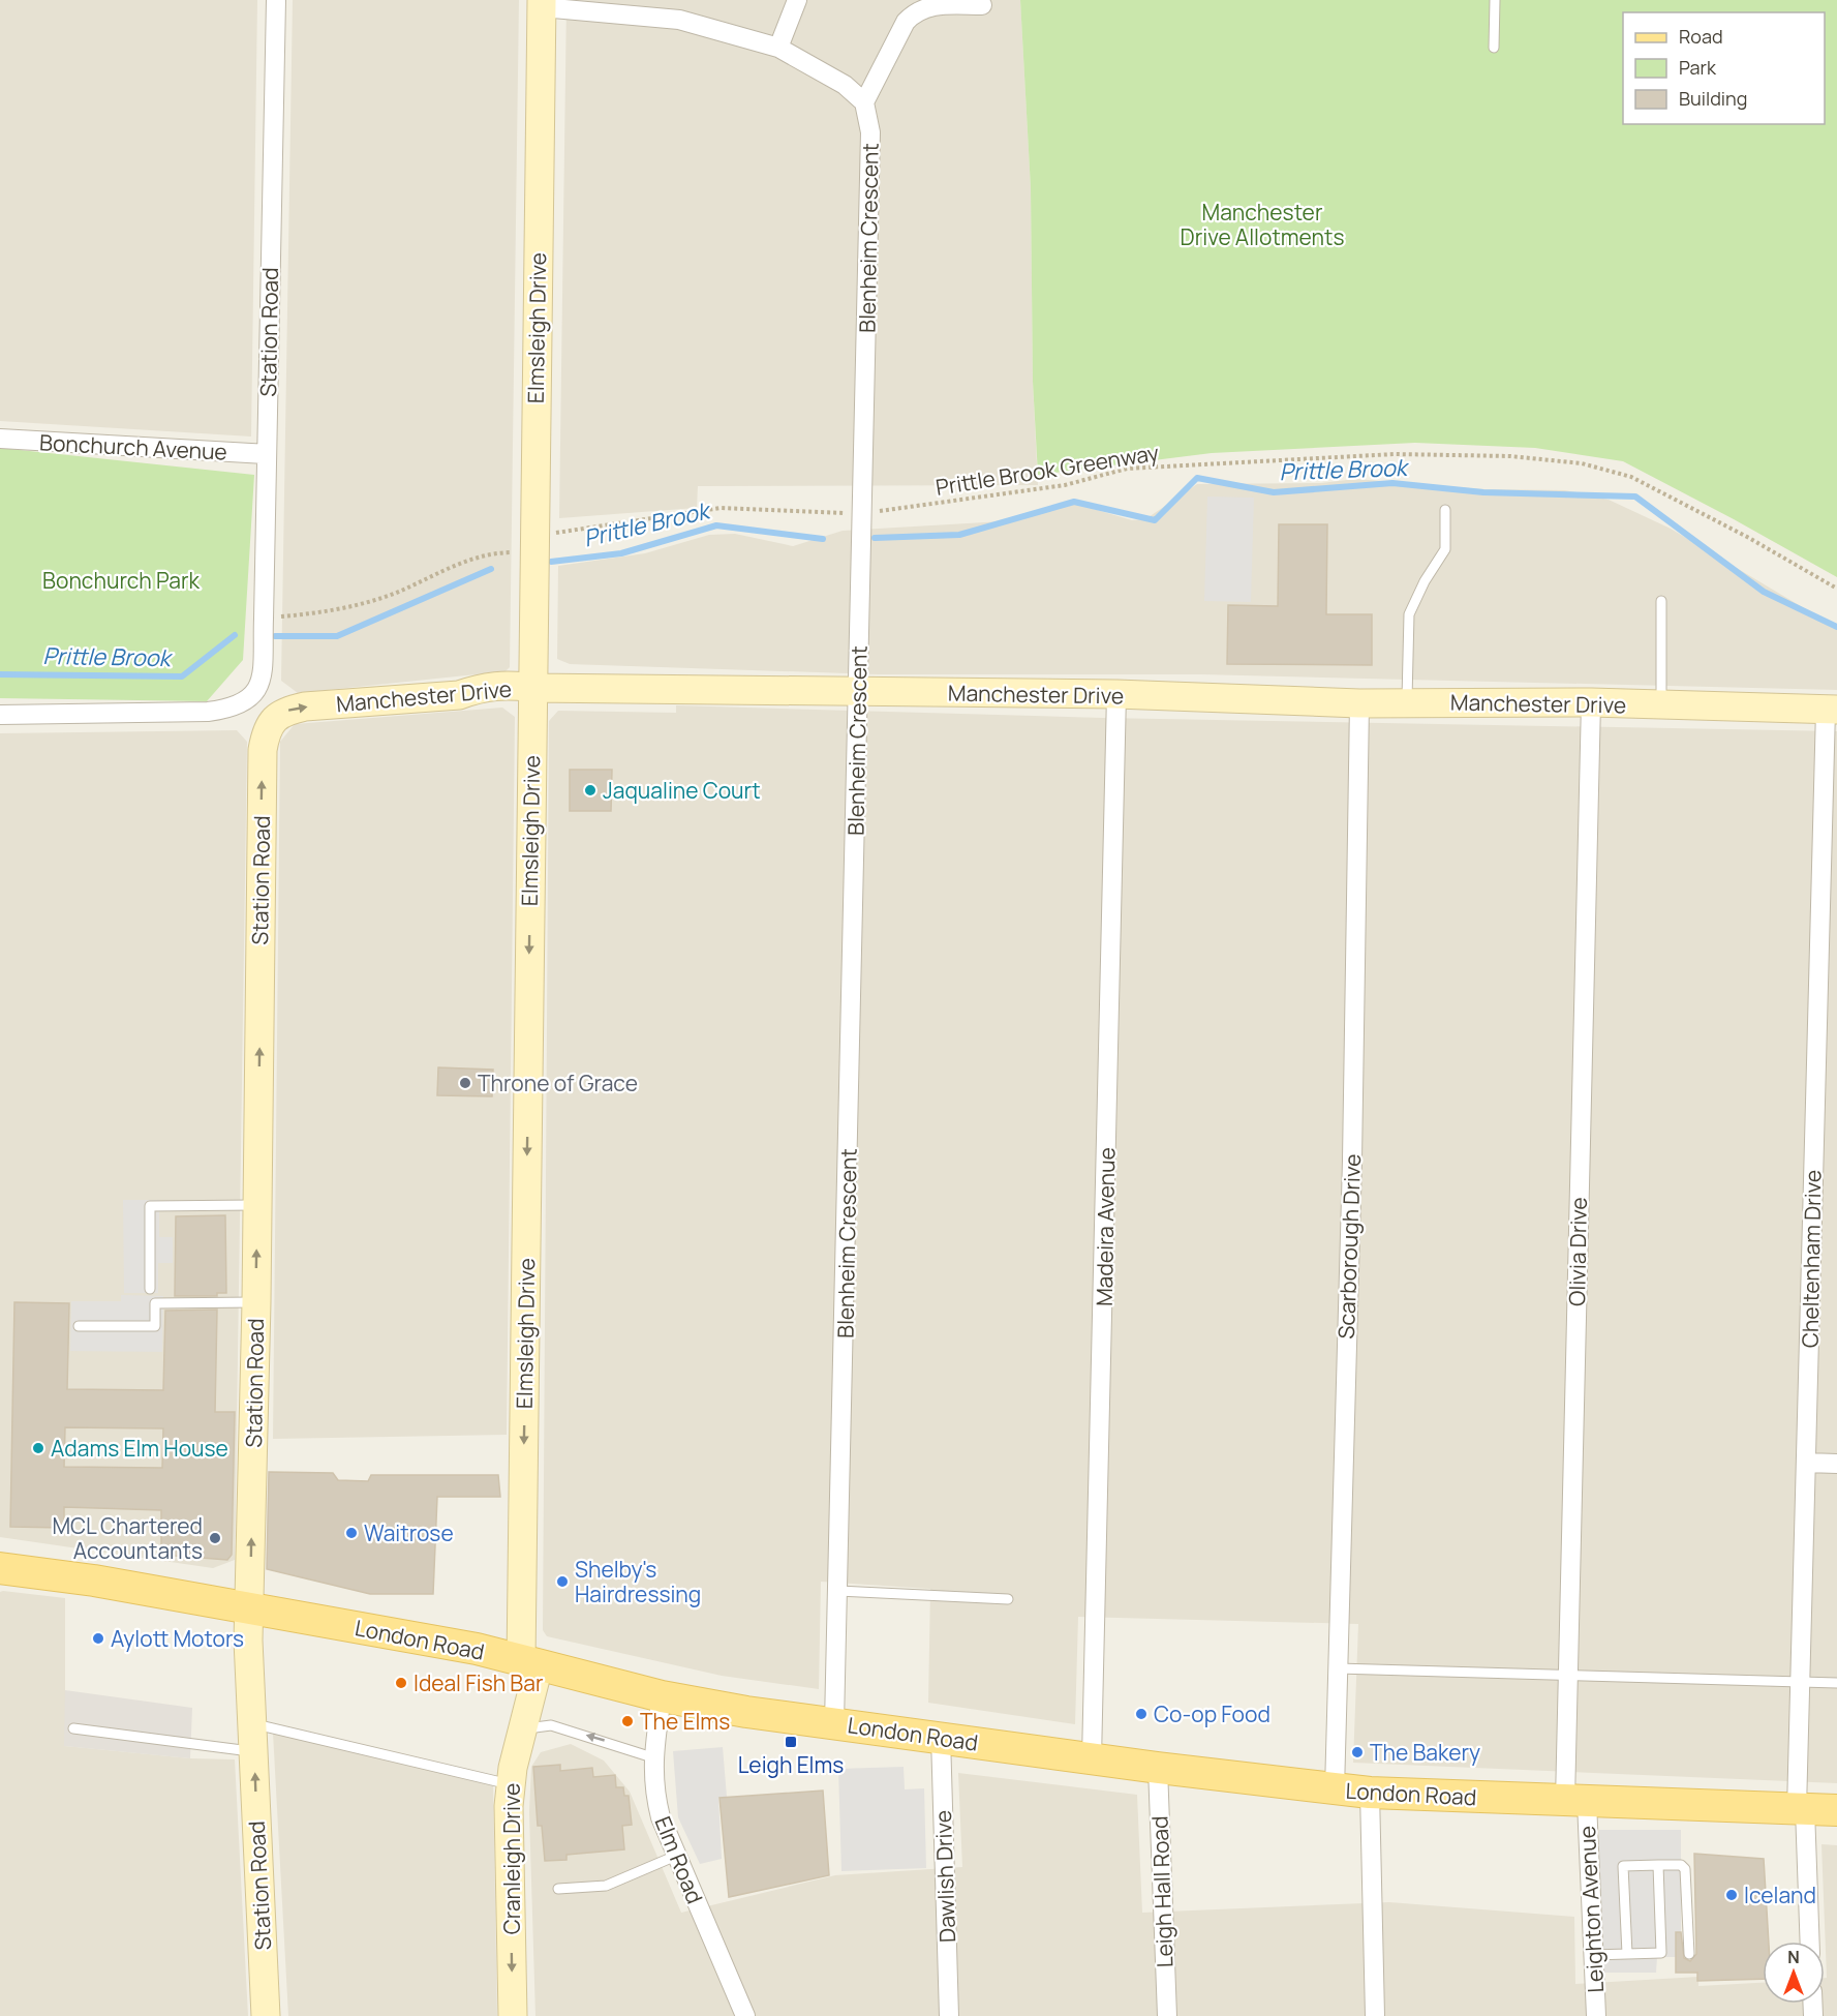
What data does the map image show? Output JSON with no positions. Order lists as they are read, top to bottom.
{
  "streets": {
    "main road": ["London Road"],
    "street": [
      "Blenheim Crescent",
      "Elmsleigh Drive",
      "Station Road",
      "Bonchurch Avenue",
      "Manchester Drive",
      "Madeira Avenue",
      "Scarborough Drive",
      "Olivia Drive",
      "Cheltenham Drive",
      "Cranleigh Drive",
      "Elm Road",
      "Dawlish Drive",
      "Leigh Hall Road",
      "Leighton Avenue"
    ],
    "path": ["Prittle Brook Greenway"]
  },
  "crossings": [
    ["Blenheim Crescent", "Prittle Brook Greenway"],
    ["Blenheim Crescent", "Manchester Drive"],
    ["Blenheim Crescent", "London Road"],
    ["Elmsleigh Drive", "Prittle Brook Greenway"],
    ["Elmsleigh Drive", "Manchester Drive"],
    ["Elmsleigh Drive", "London Road"],
    ["Elmsleigh Drive", "Cranleigh Drive"],
    ["Station Road", "Bonchurch Avenue"],
    ["Station Road", "Prittle Brook Greenway"],
    ["Station Road", "Manchester Drive"],
    ["Station Road", "London Road"],
    ["Manchester Drive", "Madeira Avenue"],
    ["Manchester Drive", "Scarborough Drive"],
    ["Manchester Drive", "Olivia Drive"],
    ["Manchester Drive", "Cheltenham Drive"],
    ["Madeira Avenue", "London Road"],
    ["Scarborough Drive", "London Road"],
    ["Olivia Drive", "London Road"],
    ["Olivia Drive", "Leighton Avenue"],
    ["Cheltenham Drive", "London Road"],
    ["London Road", "Cranleigh Drive"],
    ["London Road", "Elm Road"],
    ["London Road", "Dawlish Drive"],
    ["London Road", "Leigh Hall Road"],
    ["London Road", "Leighton Avenue"]
  ],
  "one_way": ["Elmsleigh Drive", "Station Road", "Cranleigh Drive"],
  "water": ["Prittle Brook"],
  "parks": ["Manchester Drive Allotments", "Bonchurch Park"],
  "places": {
    "other": [
      "Jaqualine Court",
      "Throne of Grace",
      "Adams Elm House",
      "Waitrose",
      "MCL Chartered Accountants",
      "Shelby's Hairdressing",
      "Aylott Motors",
      "Ideal Fish Bar",
      "Co-op Food",
      "The Elms",
      "The Bakery",
      "Iceland"
    ],
    "transit": ["Leigh Elms"]
  },
  "legend": ["Road", "Park", "Building"],
  "north": "top"
}
